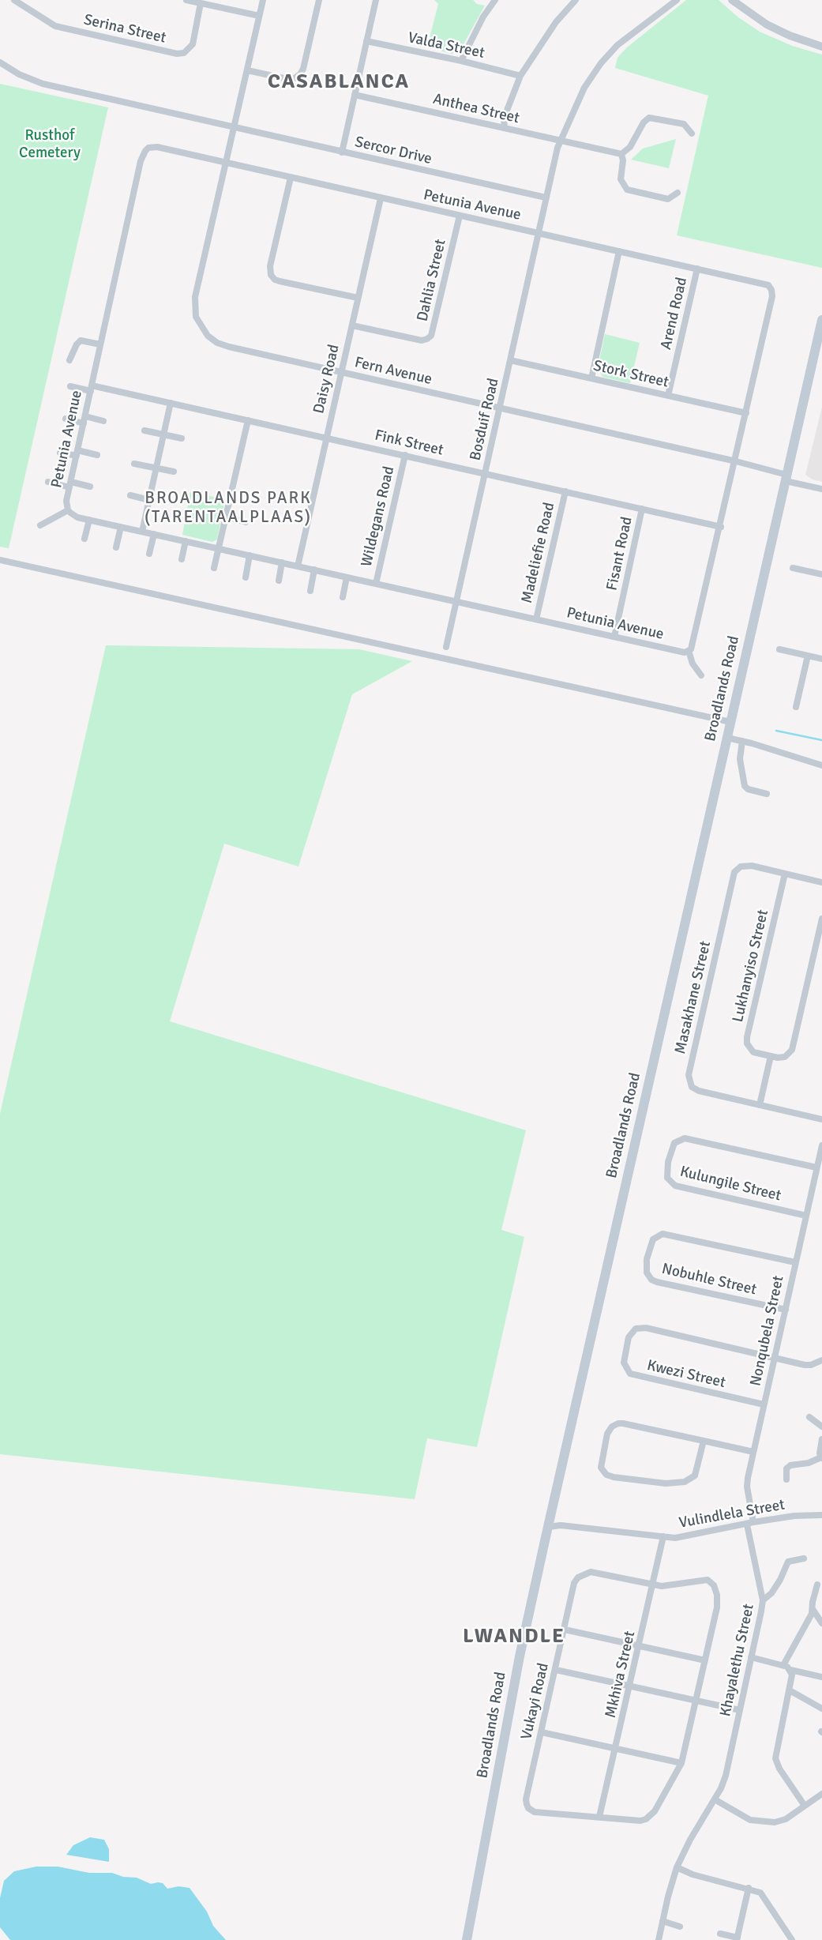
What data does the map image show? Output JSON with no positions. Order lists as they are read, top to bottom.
{
  "streets": {
    "main road": ["Broadlands Road"],
    "street": [
      "Serina Street",
      "Valda Street",
      "Anthea Street",
      "Sercor Drive",
      "Petunia Avenue",
      "Dahlia Street",
      "Arend Road",
      "Fern Avenue",
      "Stork Street",
      "Daisy Road",
      "Bosduif Road",
      "Fink Street",
      "Wildegans Road",
      "Madeliefie Road",
      "Fisant Road",
      "Lukhanyiso Street",
      "Masakhane Street",
      "Kulungile Street",
      "Nobuhle Street",
      "Nonqubela Street",
      "Kwezi Street",
      "Vulindlela Street",
      "Khayalethu Street",
      "Mkhiva Street",
      "Vukayi Road"
    ]
  },
  "crossings": [
    ["Sercor Drive", "Fern Avenue"],
    ["Sercor Drive", "Bosduif Road"],
    ["Petunia Avenue", "Dahlia Street"],
    ["Petunia Avenue", "Arend Road"],
    ["Petunia Avenue", "Fern Avenue"],
    ["Petunia Avenue", "Stork Street"],
    ["Petunia Avenue", "Daisy Road"],
    ["Petunia Avenue", "Bosduif Road"],
    ["Petunia Avenue", "Fink Street"],
    ["Petunia Avenue", "Wildegans Road"],
    ["Petunia Avenue", "Madeliefie Road"],
    ["Petunia Avenue", "Fisant Road"],
    ["Dahlia Street", "Daisy Road"],
    ["Arend Road", "Stork Street"],
    ["Fern Avenue", "Daisy Road"],
    ["Fern Avenue", "Bosduif Road"],
    ["Fern Avenue", "Broadlands Road"],
    ["Stork Street", "Bosduif Road"],
    ["Daisy Road", "Fink Street"],
    ["Bosduif Road", "Fink Street"],
    ["Fink Street", "Wildegans Road"],
    ["Fink Street", "Madeliefie Road"],
    ["Fink Street", "Fisant Road"],
    ["Broadlands Road", "Vulindlela Street"],
    ["Lukhanyiso Street", "Masakhane Street"],
    ["Kulungile Street", "Nonqubela Street"],
    ["Nobuhle Street", "Nonqubela Street"],
    ["Nonqubela Street", "Kwezi Street"],
    ["Nonqubela Street", "Vulindlela Street"],
    ["Nonqubela Street", "Khayalethu Street"],
    ["Vulindlela Street", "Khayalethu Street"],
    ["Vulindlela Street", "Mkhiva Street"],
    ["Mkhiva Street", "Vukayi Road"]
  ],
  "districts": ["CASABLANCA", "BROADLANDS PARK (TARENTAALPLAAS)", "LWANDLE"],
  "parks": ["Rusthof Cemetery"]
}
